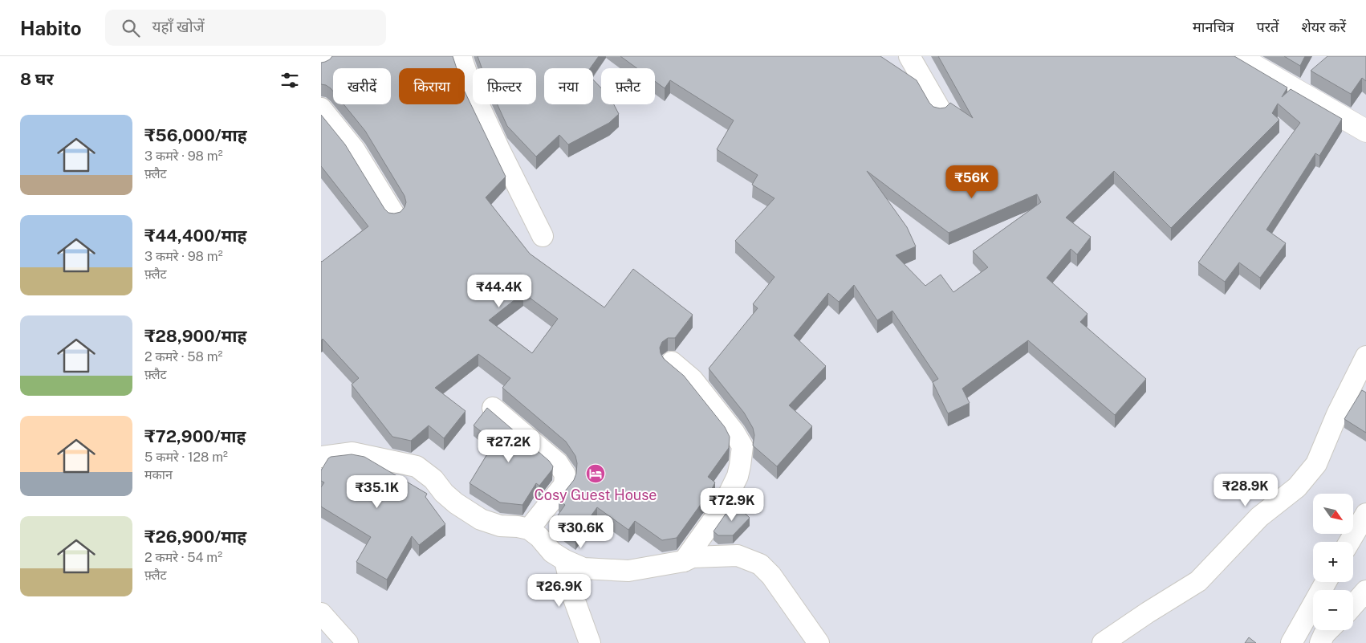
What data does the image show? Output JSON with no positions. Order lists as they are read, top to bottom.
{
  "places": {
    "hotel": ["Cosy Guest House"]
  },
  "north": "bottom right",
  "page": {
    "header": "Habito",
    "search": "यहाँ खोजें",
    "nav": ["मानचित्र", "परतें", "शेयर करें"],
    "heading": "8 घर",
    "chip": [
      "खरीदें",
      "किराया",
      "फ़िल्टर",
      "नया",
      "फ़्लैट"
    ],
    "list": [
      {
        "name": "₹56,000/माह",
        "note": "3 कमरे · 98 m² · फ़्लैट"
      },
      {
        "name": "₹44,400/माह",
        "note": "3 कमरे · 98 m² · फ़्लैट"
      },
      {
        "name": "₹28,900/माह",
        "note": "2 कमरे · 58 m² · फ़्लैट"
      },
      {
        "name": "₹72,900/माह",
        "note": "5 कमरे · 128 m² · मकान"
      },
      {
        "name": "₹26,900/माह",
        "note": "2 कमरे · 54 m² · फ़्लैट"
      }
    ],
    "price": [
      "₹56K",
      "₹44.4K",
      "₹27.2K",
      "₹28.9K",
      "₹35.1K",
      "₹72.9K",
      "₹30.6K",
      "₹26.9K"
    ],
    "map_buttons": ["+", "−"]
  }
}
